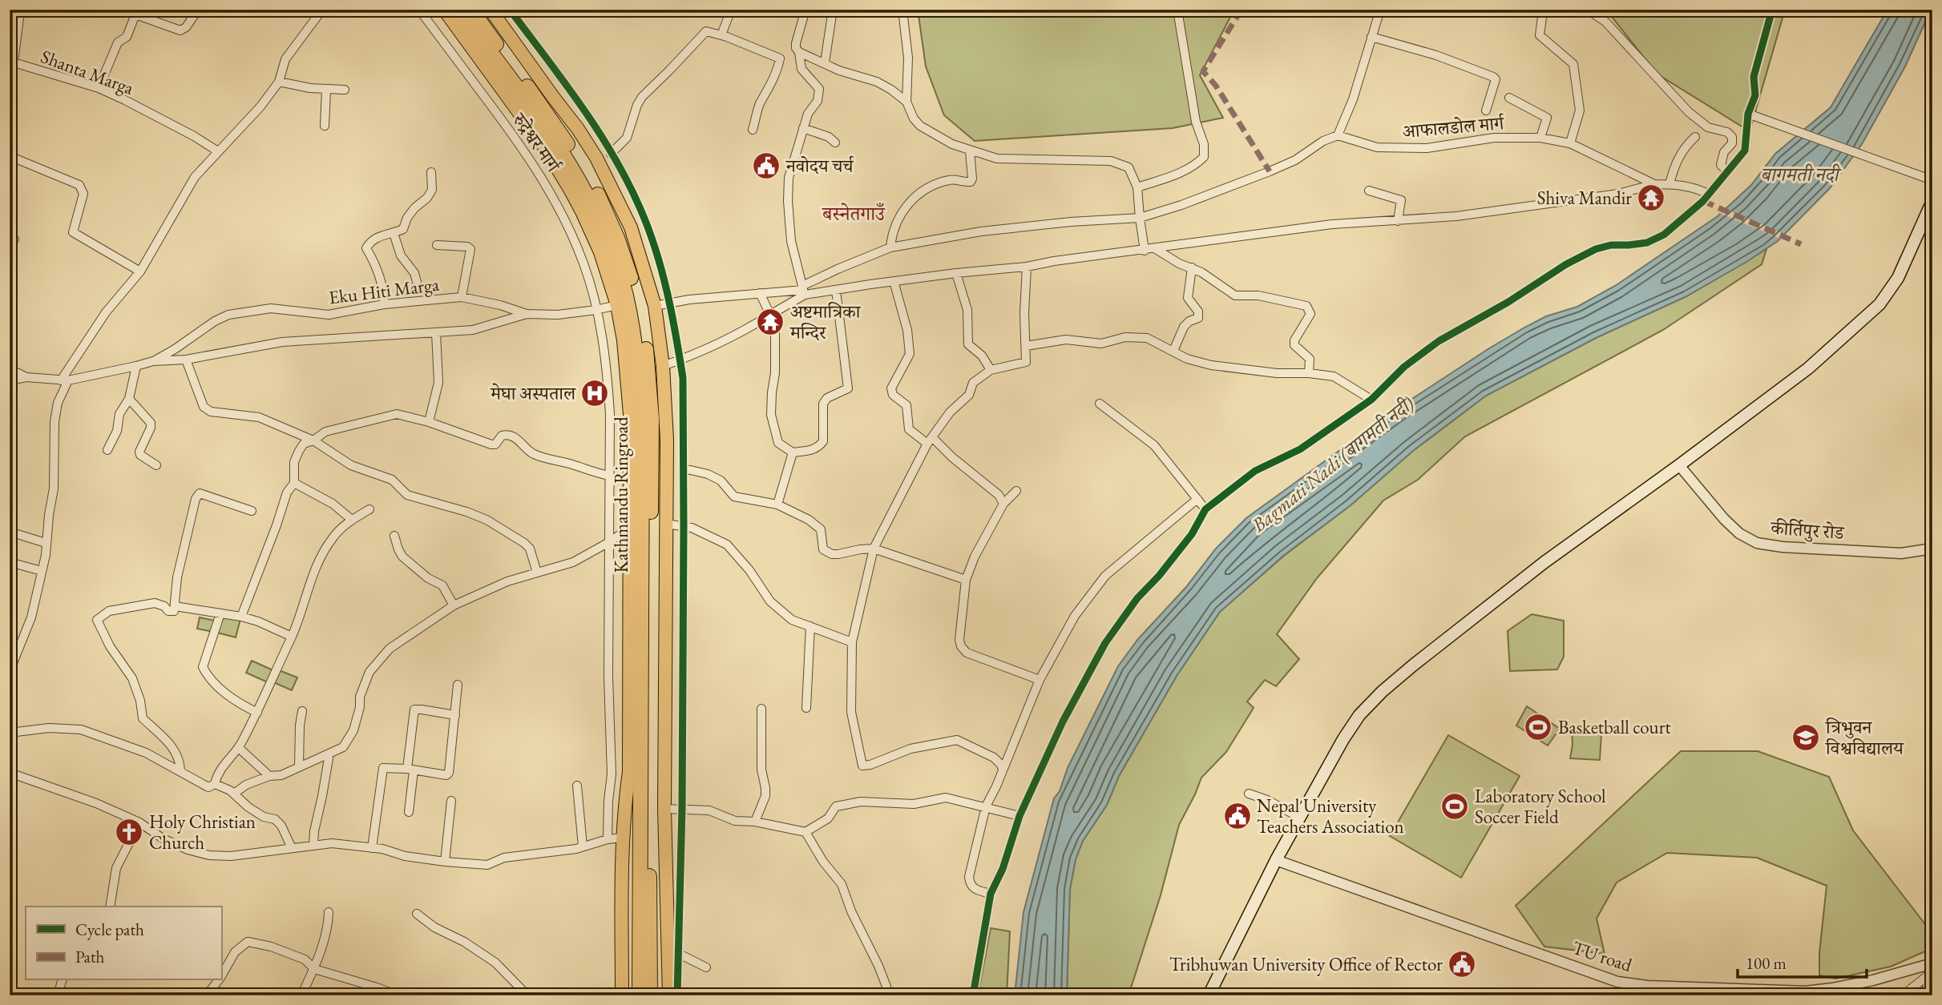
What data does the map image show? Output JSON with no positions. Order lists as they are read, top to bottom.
{
  "streets": {
    "highway": ["Kathmandu Ringroad"],
    "street": [
      "Shanta Marga",
      "आफालडोल मार्ग",
      "रुद्रेश्वर मार्ग",
      "Eku Hiti Marga",
      "कीर्तिपुर रोड",
      "TU road"
    ]
  },
  "crossings": [
    ["रुद्रेश्वर मार्ग", "Eku Hiti Marga"]
  ],
  "districts": ["बस्नेतगाउँ"],
  "water": ["बागमती नदी", "Bagmati Nadi (बागमती नदी)"],
  "places": {
    "public building": ["नवोदय चर्च", "Nepal University Teachers Association", "Tribhuwan University Office of Rector"],
    "temple": ["Shiva Mandir", "अष्टमात्रिका मन्दिर"],
    "hospital": ["मेघा अस्पताल"],
    "sports": ["Basketball court", "Laboratory School Soccer Field"],
    "school or university": ["त्रिभुवन विश्वविद्यालय"],
    "church": ["Holy Christian Church"]
  },
  "legend": ["Cycle path", "Path"],
  "scale_bar": "100 m"
}
